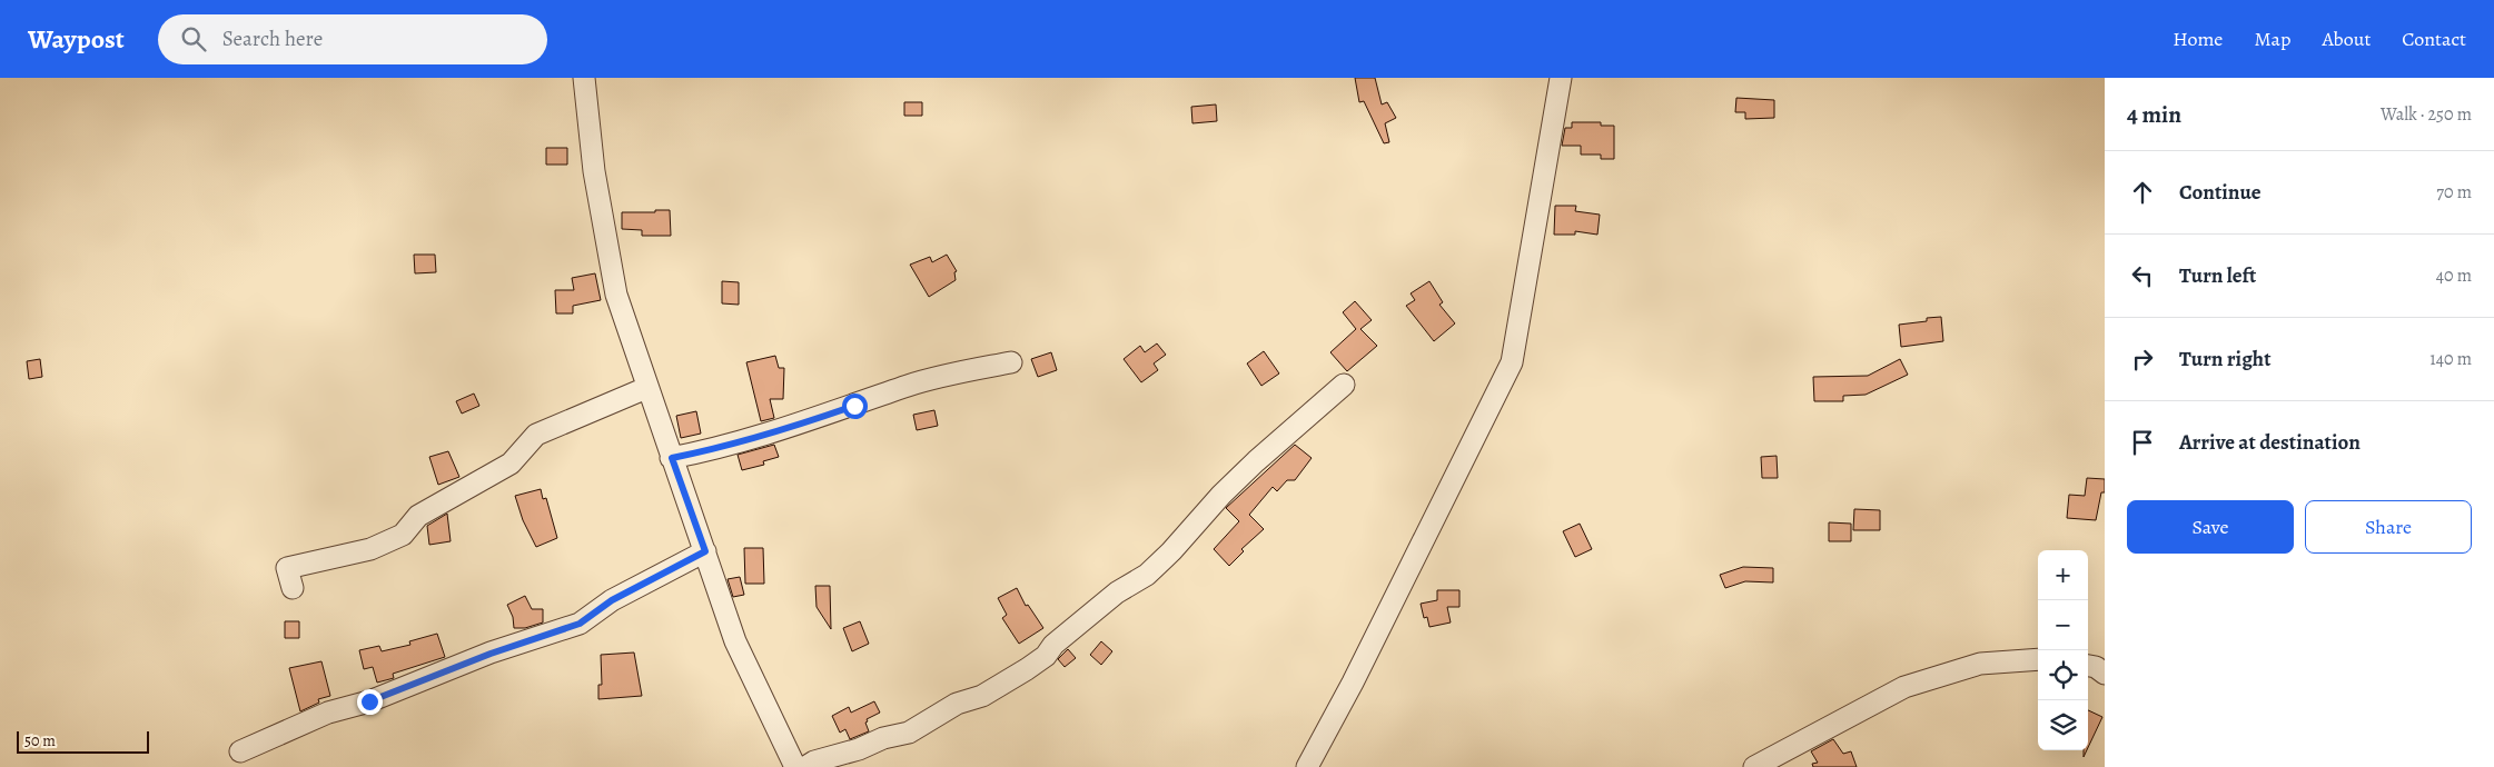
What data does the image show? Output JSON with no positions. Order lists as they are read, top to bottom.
{
  "scale_bar": "50 m",
  "page": {
    "header": "Waypost",
    "search": "Search here",
    "nav": [
      "Home",
      "Map",
      "About",
      "Contact"
    ],
    "heading": ["4 min", "Walk · 250 m"],
    "list": [
      ["Continue", "70 m"],
      ["Turn left", "40 m"],
      ["Turn right", "140 m"],
      "Arrive at destination"
    ],
    "buttons": ["Save", "Share"],
    "map_buttons": ["+", "−"],
    "scale": "50 m"
  }
}
